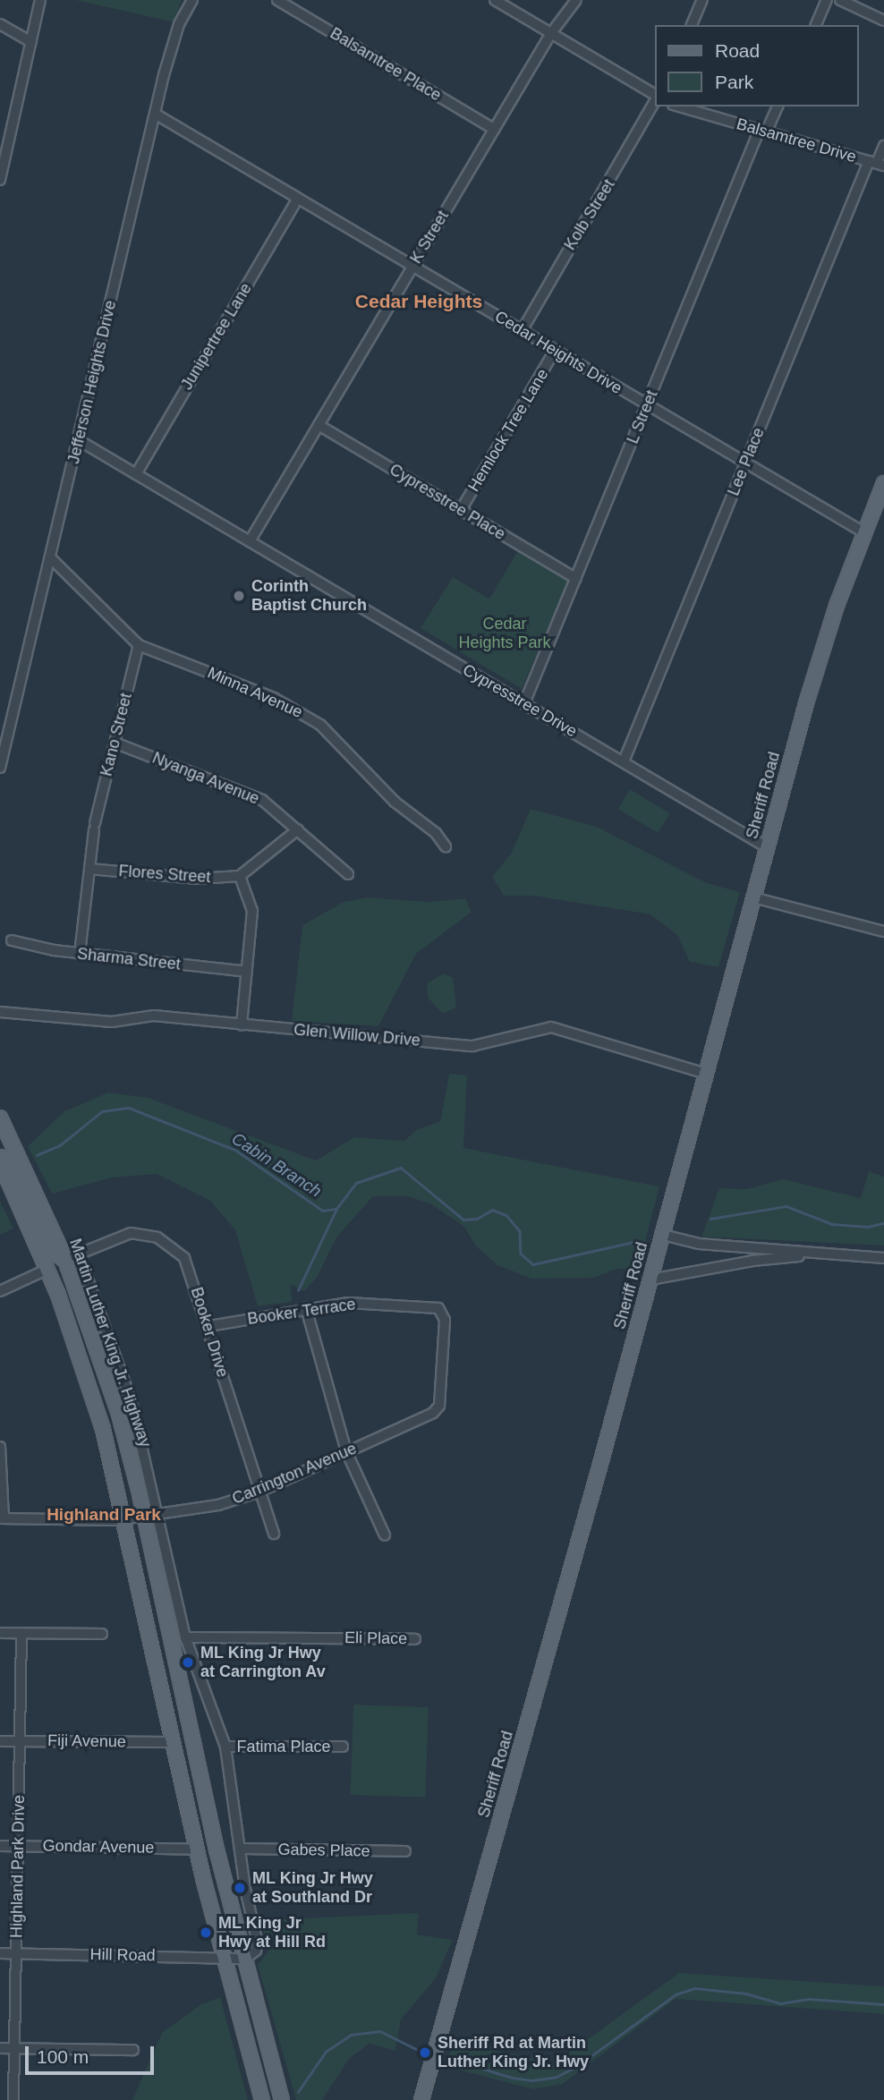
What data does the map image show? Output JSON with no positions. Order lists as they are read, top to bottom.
{
  "streets": {
    "main road": ["Sheriff Road", "Martin Luther King Jr. Highway"],
    "street": [
      "Balsamtree Place",
      "Balsamtree Drive",
      "Kolb Street",
      "K Street",
      "Junipertree Lane",
      "Cedar Heights Drive",
      "Jefferson Heights Drive",
      "L Street",
      "Hemlock Tree Lane",
      "Lee Place",
      "Cypresstree Place",
      "Minna Avenue",
      "Cypresstree Drive",
      "Kano Street",
      "Nyanga Avenue",
      "Flores Street",
      "Sharma Street",
      "Glen Willow Drive",
      "Booker Terrace",
      "Booker Drive",
      "Carrington Avenue",
      "Eli Place",
      "Fiji Avenue",
      "Fatima Place",
      "Gondar Avenue",
      "Gabes Place",
      "Highland Park Drive",
      "Hill Road"
    ]
  },
  "crossings": [
    ["Balsamtree Place", "K Street"],
    ["Balsamtree Drive", "L Street"],
    ["Balsamtree Drive", "Lee Place"],
    ["Kolb Street", "Cedar Heights Drive"],
    ["K Street", "Cedar Heights Drive"],
    ["K Street", "Cypresstree Place"],
    ["K Street", "Cypresstree Drive"],
    ["Junipertree Lane", "Cedar Heights Drive"],
    ["Junipertree Lane", "Cypresstree Drive"],
    ["Cedar Heights Drive", "Jefferson Heights Drive"],
    ["Cedar Heights Drive", "L Street"],
    ["Cedar Heights Drive", "Hemlock Tree Lane"],
    ["Cedar Heights Drive", "Lee Place"],
    ["Cedar Heights Drive", "Sheriff Road"],
    ["Jefferson Heights Drive", "Minna Avenue"],
    ["Jefferson Heights Drive", "Cypresstree Drive"],
    ["L Street", "Cypresstree Place"],
    ["L Street", "Cypresstree Drive"],
    ["Hemlock Tree Lane", "Cypresstree Place"],
    ["Lee Place", "Cypresstree Drive"],
    ["Minna Avenue", "Kano Street"],
    ["Cypresstree Drive", "Sheriff Road"],
    ["Kano Street", "Nyanga Avenue"],
    ["Kano Street", "Flores Street"],
    ["Kano Street", "Sharma Street"],
    ["Sheriff Road", "Glen Willow Drive"],
    ["Booker Terrace", "Booker Drive"],
    ["Booker Terrace", "Carrington Avenue"],
    ["Booker Drive", "Martin Luther King Jr. Highway"],
    ["Booker Drive", "Carrington Avenue"],
    ["Martin Luther King Jr. Highway", "Carrington Avenue"],
    ["Martin Luther King Jr. Highway", "Fiji Avenue"],
    ["Martin Luther King Jr. Highway", "Gondar Avenue"],
    ["Martin Luther King Jr. Highway", "Hill Road"],
    ["Fiji Avenue", "Highland Park Drive"],
    ["Gondar Avenue", "Highland Park Drive"],
    ["Highland Park Drive", "Hill Road"]
  ],
  "districts": ["Cedar Heights", "Highland Park"],
  "water": ["Cabin Branch"],
  "parks": ["Cedar Heights Park"],
  "places": [
    "Corinth Baptist Church",
    "ML King Jr Hwy at Carrington Av",
    "ML King Jr Hwy at Southland Dr",
    "ML King Jr Hwy at Hill Rd",
    "Sheriff Rd at Martin Luther King Jr. Hwy"
  ],
  "legend": ["Road", "Park"],
  "scale_bar": "100 m"
}
